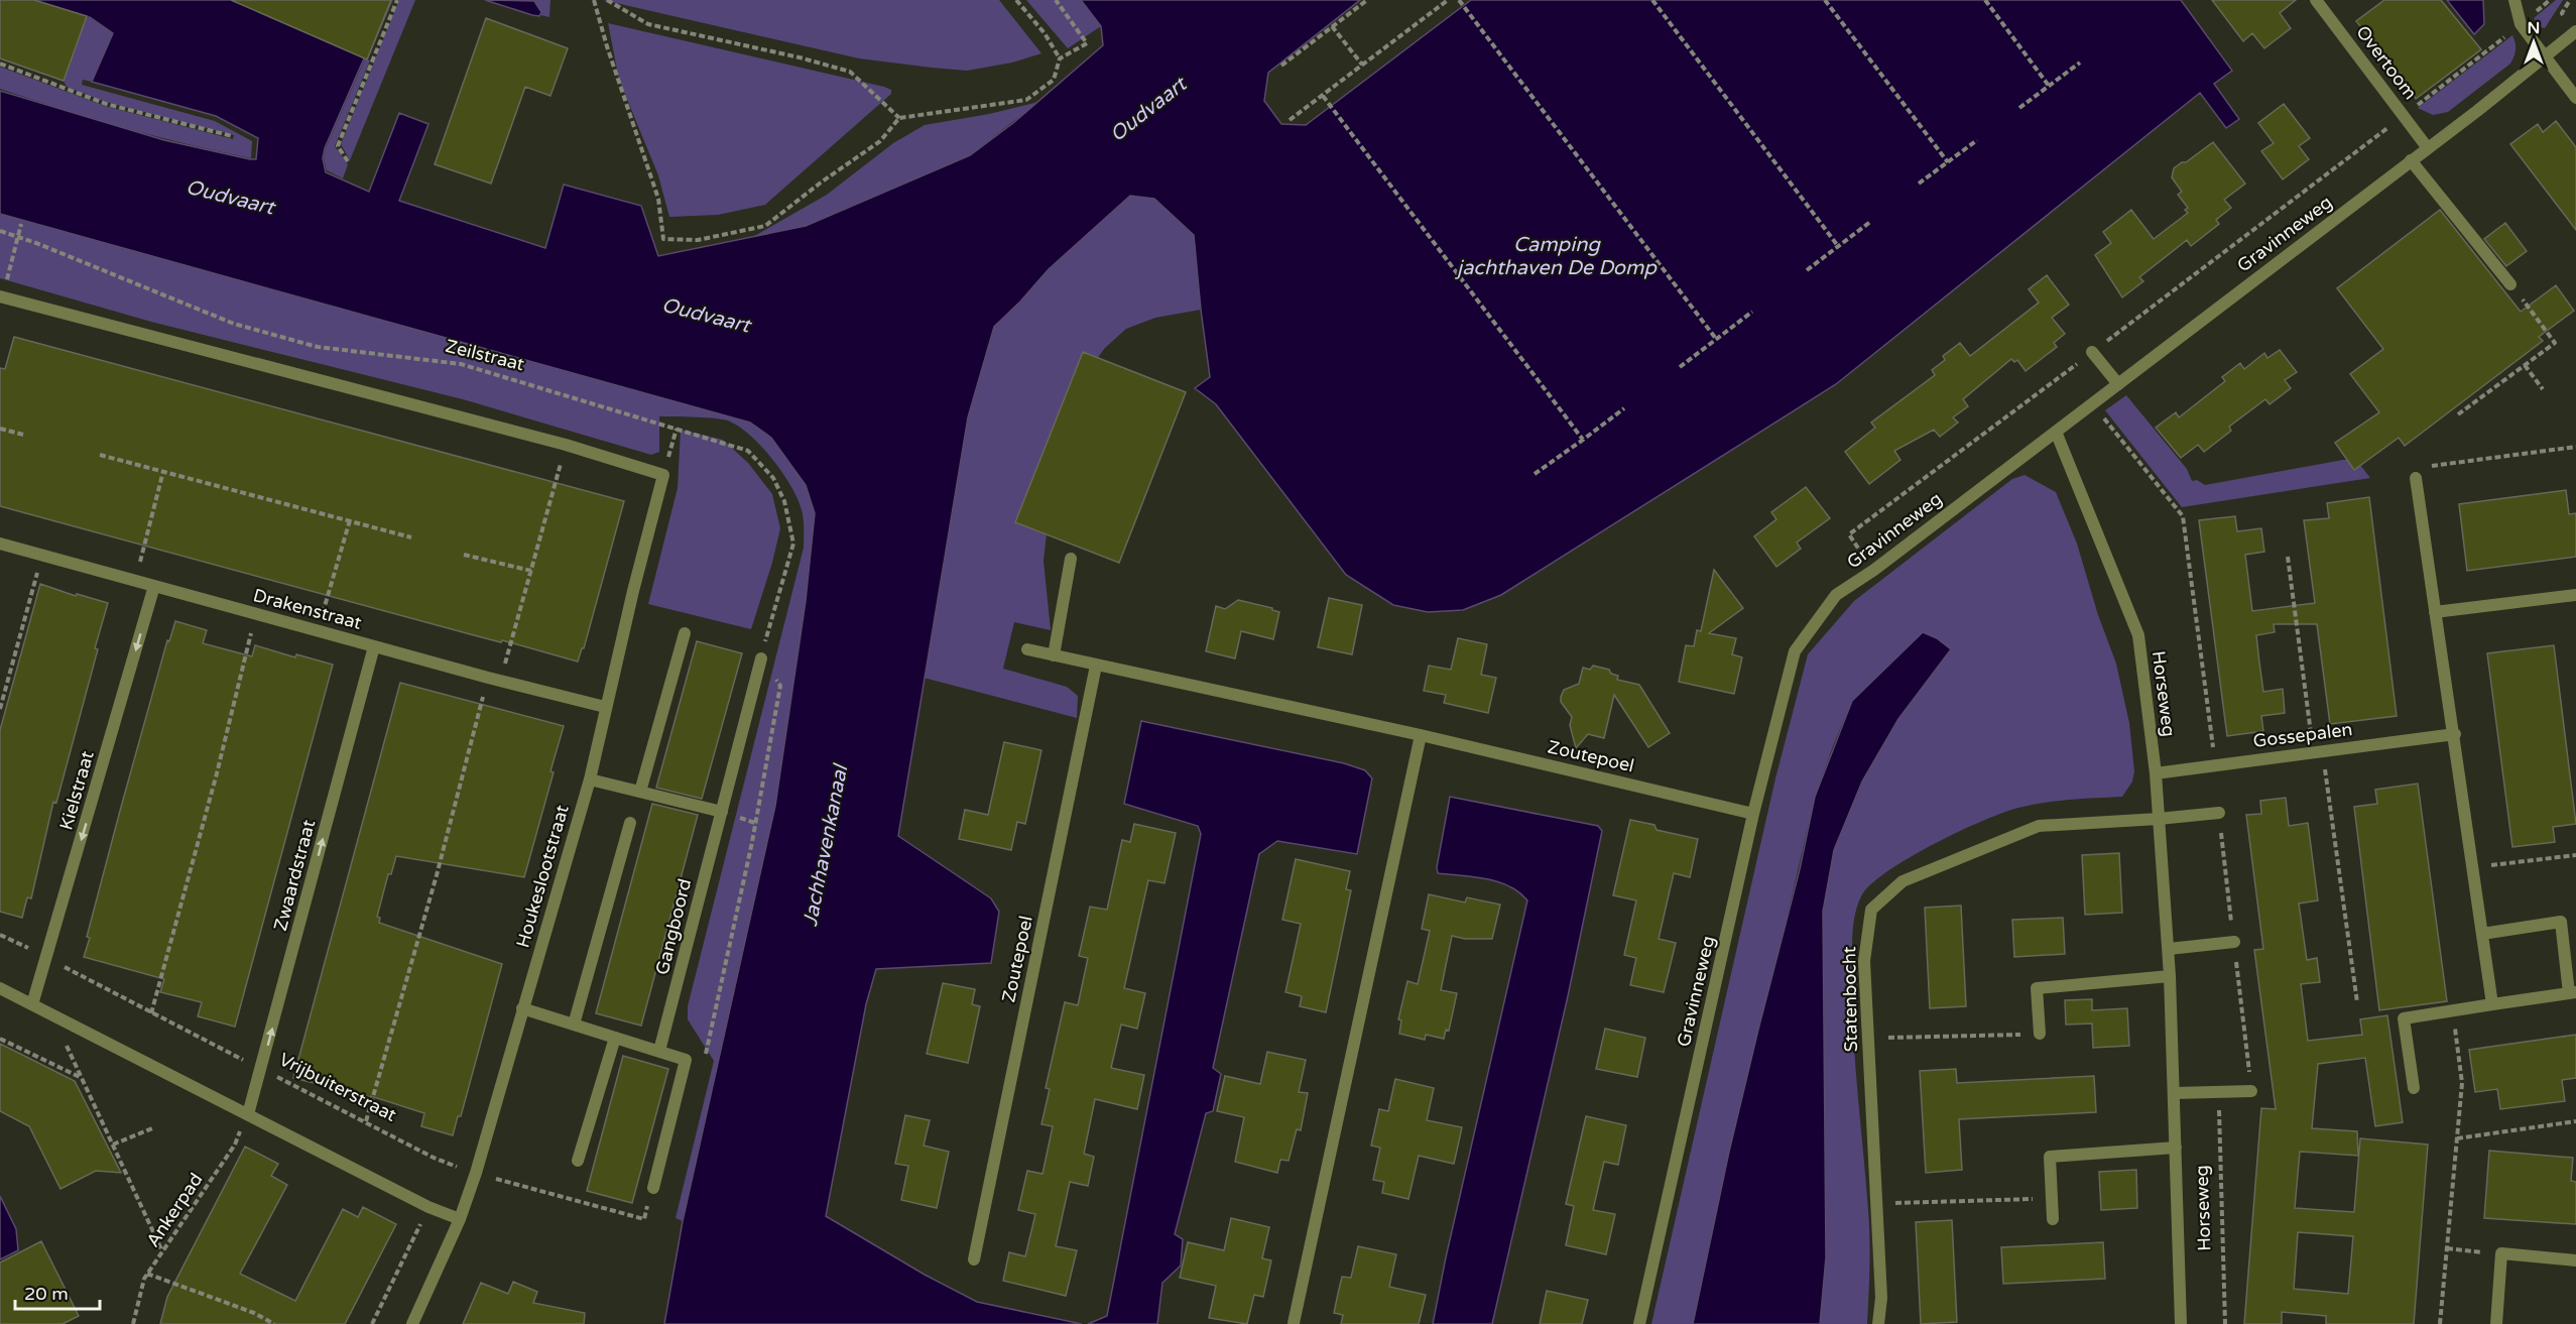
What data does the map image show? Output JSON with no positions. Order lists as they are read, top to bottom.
{
  "streets": {
    "street": [
      "Overtoom",
      "Gravinneweg",
      "Drakenstraat",
      "Horseweg",
      "Gossepalen",
      "Zoutepoel",
      "Kielstraat",
      "Zwaardstraat",
      "Houkeslootstraat",
      "Gangboord",
      "Statenbocht"
    ],
    "path": ["Zeilstraat", "Vrijbuiterstraat", "Ankerpad"]
  },
  "crossings": [
    ["Overtoom", "Gravinneweg"],
    ["Gravinneweg", "Horseweg"],
    ["Gravinneweg", "Zoutepoel"],
    ["Zeilstraat", "Gangboord"],
    ["Drakenstraat", "Kielstraat"],
    ["Drakenstraat", "Zwaardstraat"],
    ["Drakenstraat", "Houkeslootstraat"],
    ["Horseweg", "Gossepalen"],
    ["Horseweg", "Statenbocht"],
    ["Kielstraat", "Vrijbuiterstraat"],
    ["Zwaardstraat", "Vrijbuiterstraat"],
    ["Zwaardstraat", "Ankerpad"],
    ["Houkeslootstraat", "Vrijbuiterstraat"]
  ],
  "one_way": ["Kielstraat", "Zwaardstraat"],
  "water": ["Oudvaart", "Camping jachthaven De Domp", "Jachhavenkanaal"],
  "scale_bar": "20 m",
  "north": "top"
}
